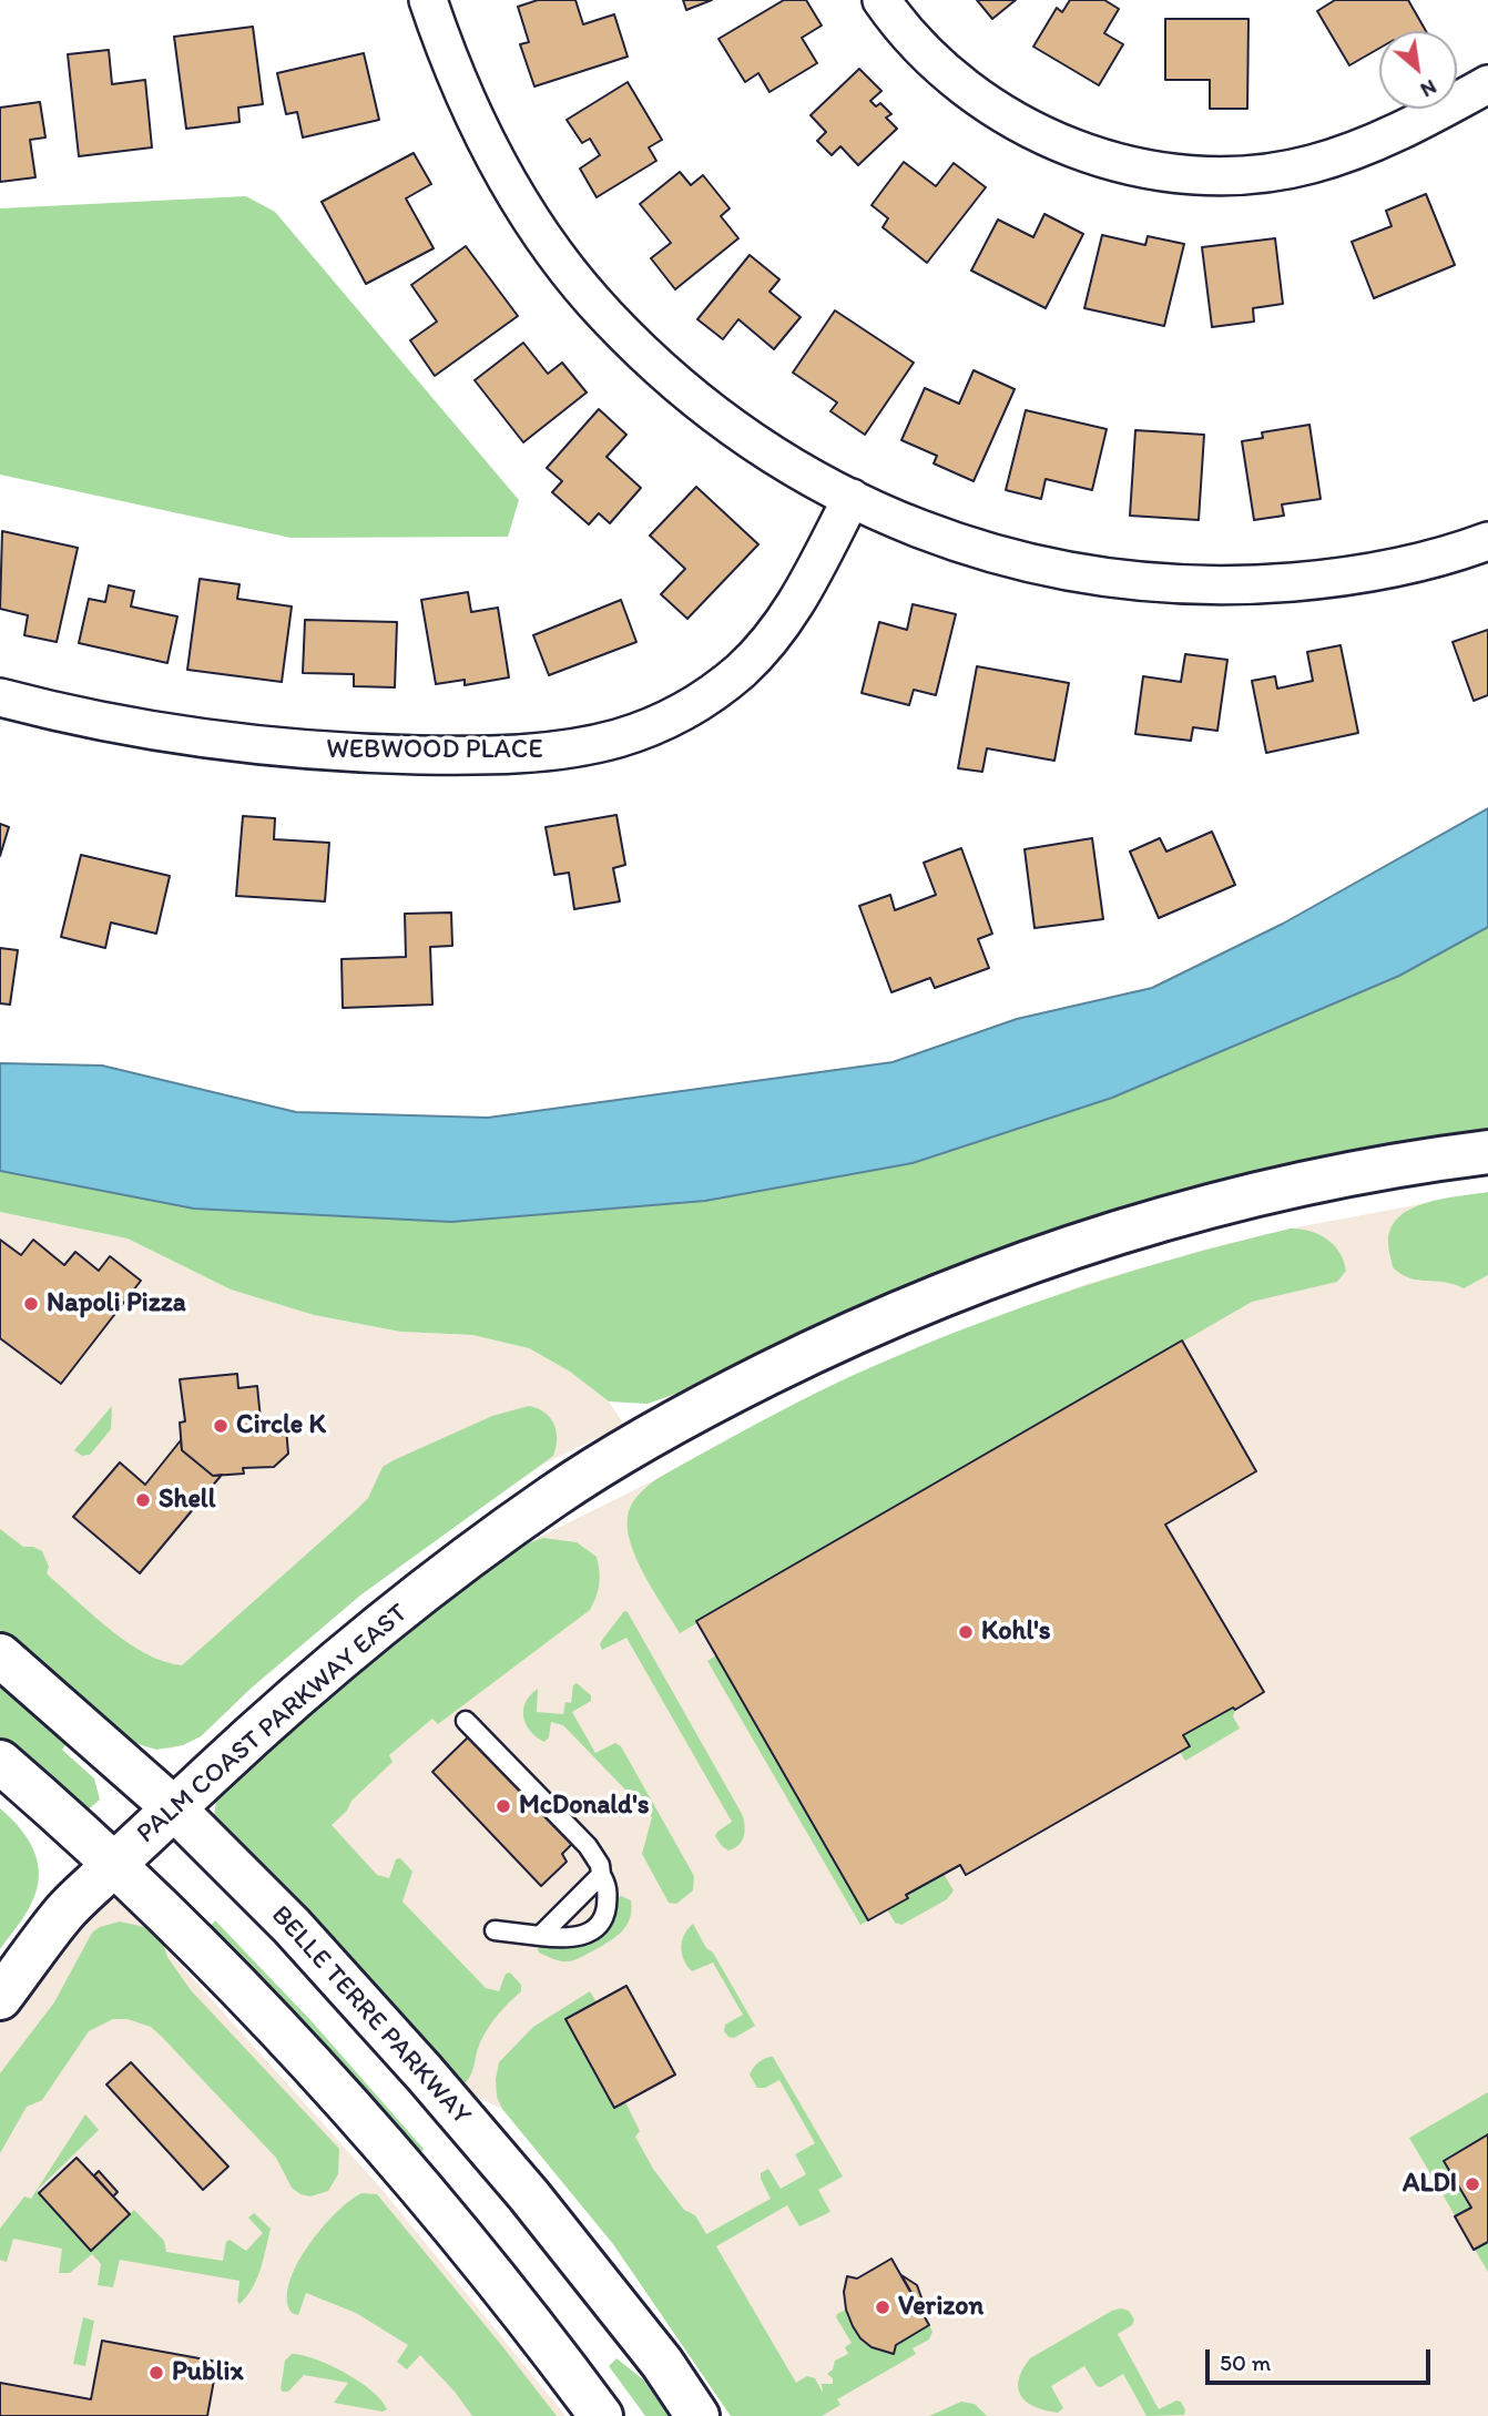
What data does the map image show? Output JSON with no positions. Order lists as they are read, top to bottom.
{
  "streets": {
    "main road": ["PALM COAST PARKWAY EAST", "BELLE TERRE PARKWAY"],
    "street": ["WEBWOOD PLACE"]
  },
  "crossings": [
    ["PALM COAST PARKWAY EAST", "BELLE TERRE PARKWAY"]
  ],
  "places": [
    "Napoli Pizza",
    "Circle K",
    "Shell",
    "Kohl's",
    "McDonald's",
    "ALDI",
    "Verizon",
    "Publix"
  ],
  "scale_bar": "50 m",
  "north": "bottom right"
}
